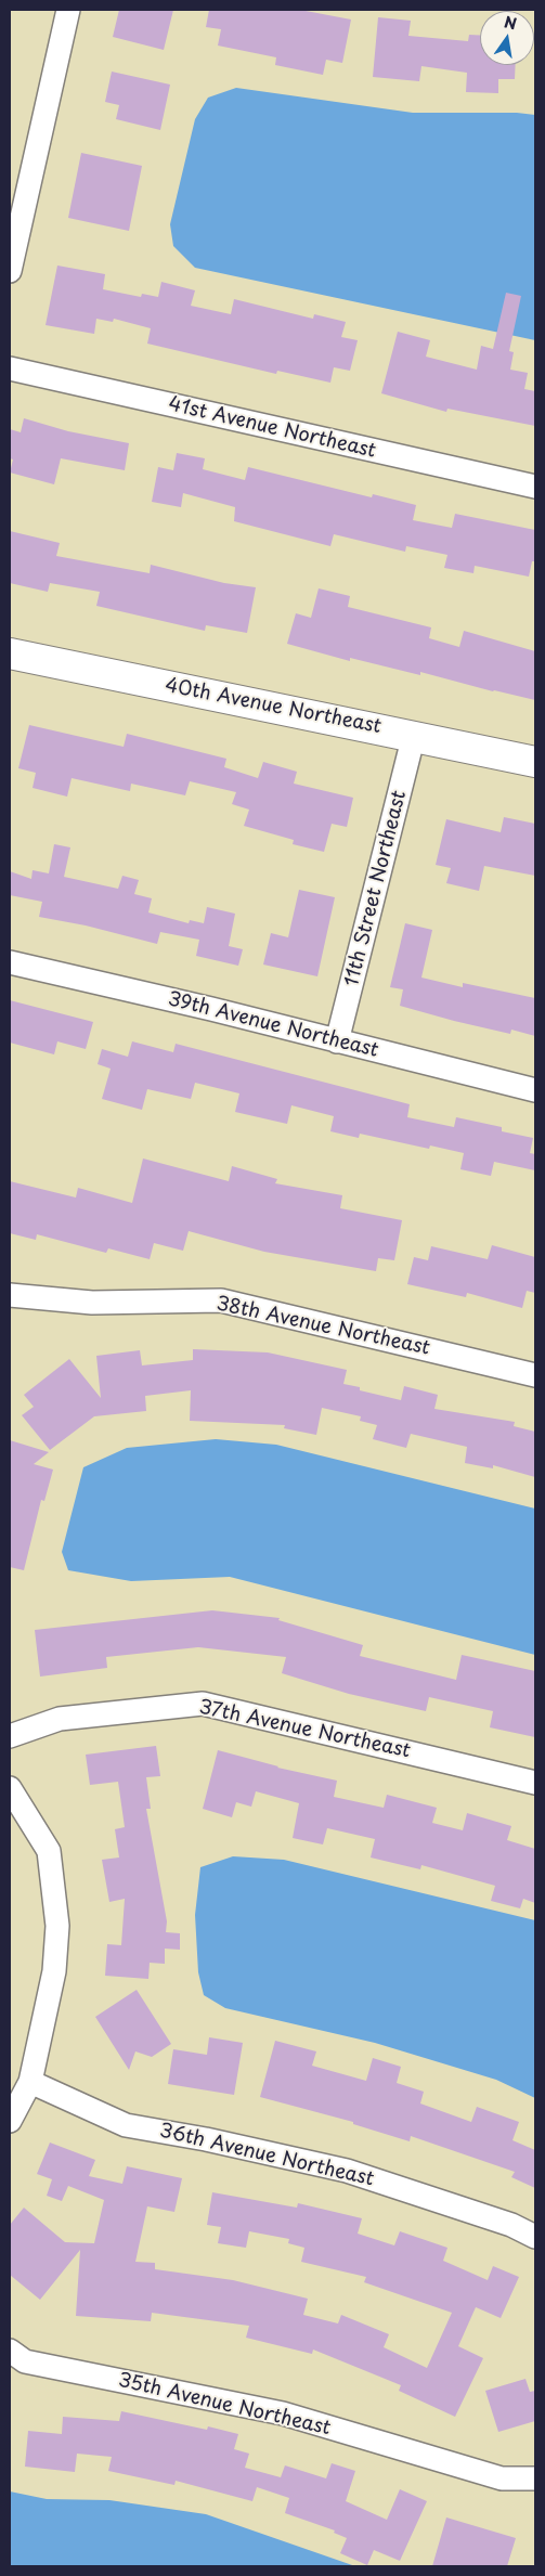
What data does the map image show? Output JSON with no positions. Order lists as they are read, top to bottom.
{
  "streets": {
    "street": [
      "41st Avenue Northeast",
      "40th Avenue Northeast",
      "11th Street Northeast",
      "39th Avenue Northeast",
      "38th Avenue Northeast",
      "37th Avenue Northeast",
      "36th Avenue Northeast",
      "35th Avenue Northeast"
    ]
  },
  "crossings": [
    ["40th Avenue Northeast", "11th Street Northeast"],
    ["11th Street Northeast", "39th Avenue Northeast"]
  ],
  "north": "top"
}
